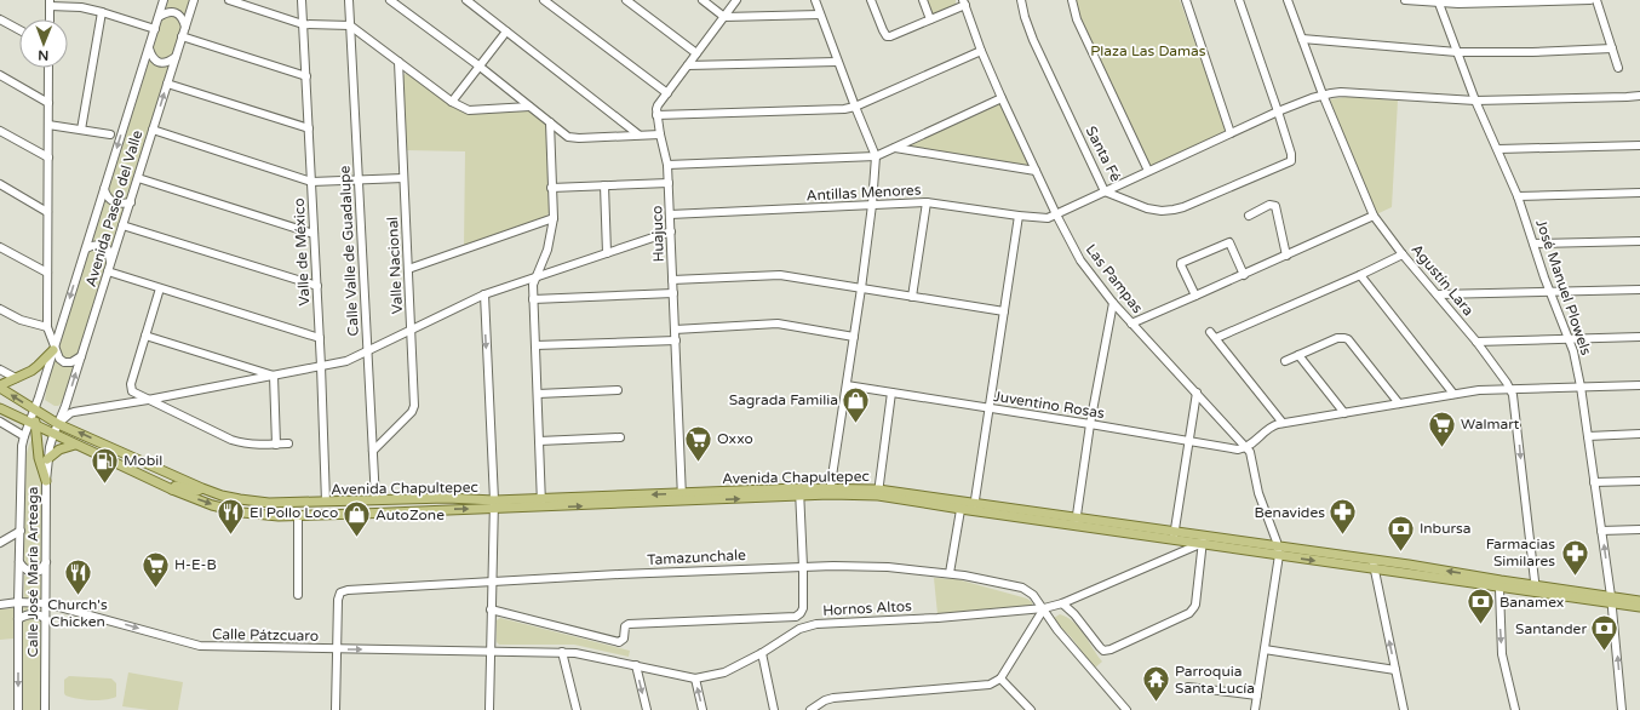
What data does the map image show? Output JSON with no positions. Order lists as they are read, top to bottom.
{
  "streets": {
    "main road": ["Avenida Chapultepec"],
    "street": [
      "Santa Fé",
      "Antillas Menores",
      "Avenida Paseo del Valle",
      "Huajuco",
      "Calle Valle de Guadalupe",
      "Valle de México",
      "Valle Nacional",
      "Las Pampas",
      "Agustín Lara",
      "José Manuel Plowels",
      "Juventino Rosas",
      "Tamazunchale",
      "Calle José María Arteaga",
      "Hornos Altos",
      "Calle Pátzcuaro"
    ]
  },
  "crossings": [
    ["Antillas Menores", "Huajuco"],
    ["Antillas Menores", "Las Pampas"],
    ["Avenida Paseo del Valle", "Avenida Chapultepec"],
    ["Avenida Paseo del Valle", "Calle José María Arteaga"],
    ["Huajuco", "Avenida Chapultepec"],
    ["Calle Valle de Guadalupe", "Valle Nacional"],
    ["Calle Valle de Guadalupe", "Avenida Chapultepec"],
    ["Valle de México", "Avenida Chapultepec"],
    ["Las Pampas", "Juventino Rosas"],
    ["Las Pampas", "Avenida Chapultepec"],
    ["Agustín Lara", "Avenida Chapultepec"],
    ["José Manuel Plowels", "Avenida Chapultepec"],
    ["Avenida Chapultepec", "Calle José María Arteaga"],
    ["Avenida Chapultepec", "Hornos Altos"],
    ["Tamazunchale", "Hornos Altos"],
    ["Tamazunchale", "Calle Pátzcuaro"],
    ["Calle José María Arteaga", "Calle Pátzcuaro"],
    ["Hornos Altos", "Calle Pátzcuaro"]
  ],
  "one_way": ["Calle Pátzcuaro"],
  "parks": ["Plaza Las Damas"],
  "places": {
    "shop": ["Sagrada Familia", "AutoZone"],
    "supermarket": ["Walmart", "Oxxo", "H-E-B"],
    "fuel station": ["Mobil"],
    "restaurant": ["El Pollo Loco", "Church's Chicken"],
    "pharmacy": ["Benavides", "Farmacias Similares"],
    "bank": ["Inbursa", "Banamex", "Santander"],
    "temple": ["Parroquia Santa Lucía"]
  },
  "north": "bottom"
}
